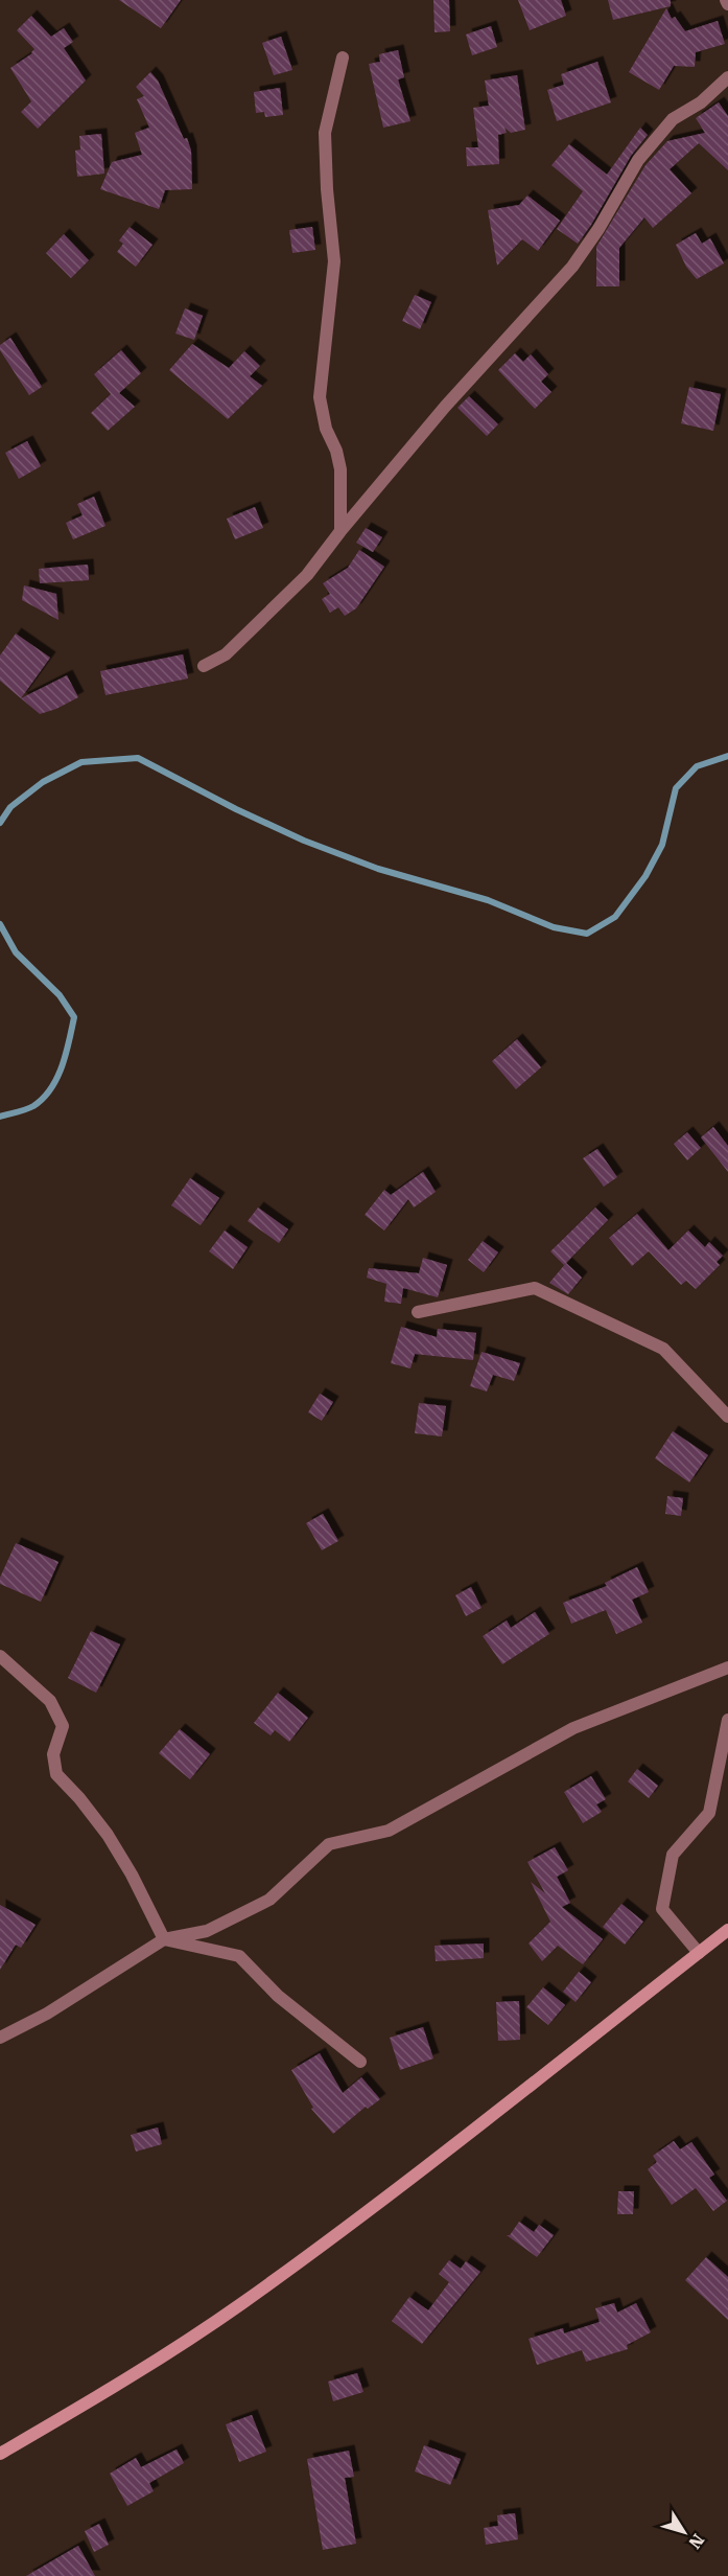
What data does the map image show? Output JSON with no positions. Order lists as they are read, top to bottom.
{
  "north": "bottom right"
}
